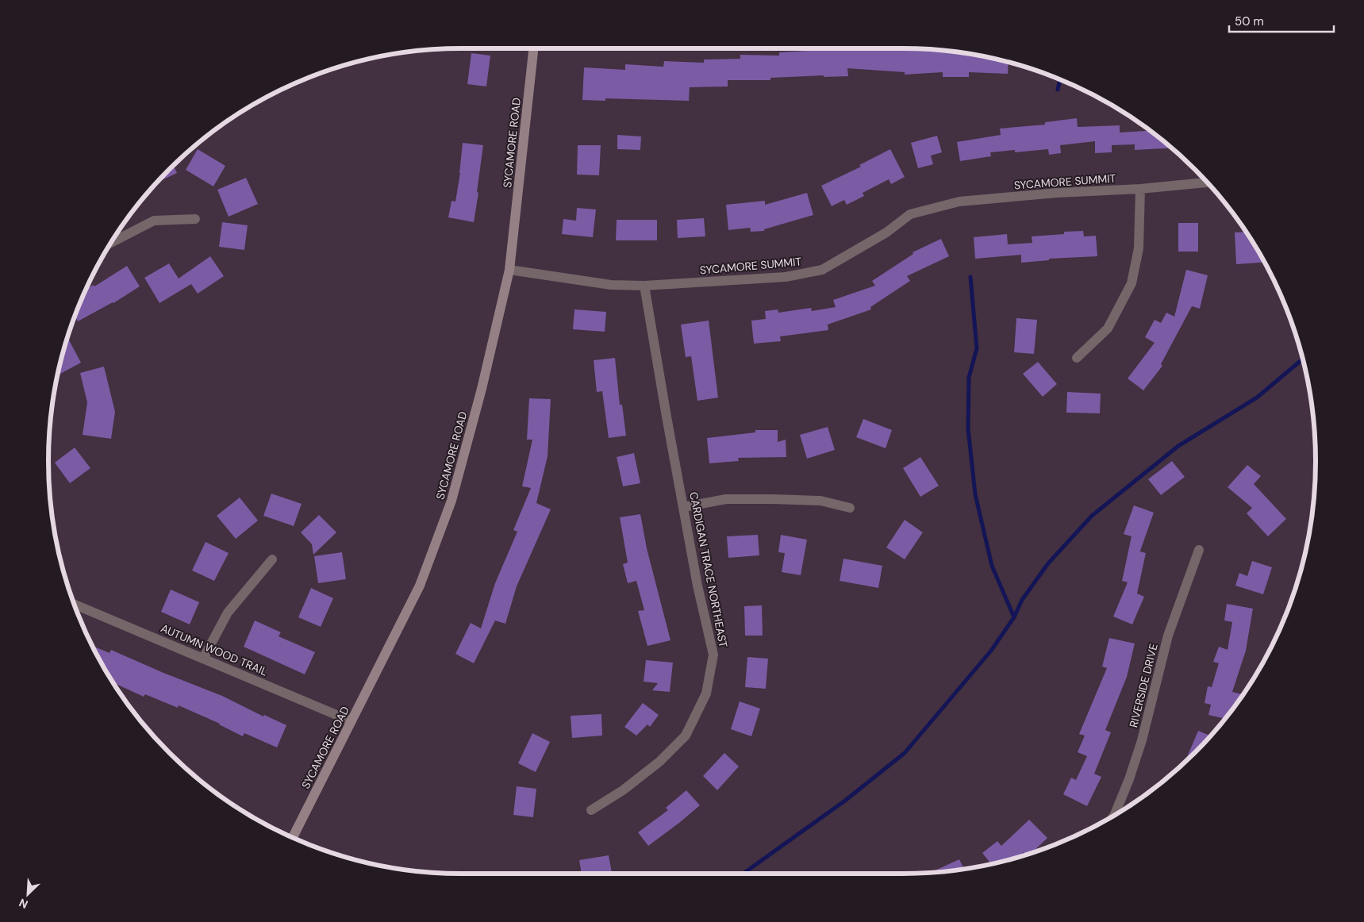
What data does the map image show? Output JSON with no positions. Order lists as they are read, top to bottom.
{
  "streets": {
    "street": [
      "SYCAMORE ROAD",
      "SYCAMORE SUMMIT",
      "CARDIGAN TRACE NORTHEAST",
      "AUTUMN WOOD TRAIL",
      "RIVERSIDE DRIVE"
    ]
  },
  "crossings": [
    ["SYCAMORE ROAD", "SYCAMORE SUMMIT"],
    ["SYCAMORE ROAD", "AUTUMN WOOD TRAIL"],
    ["SYCAMORE SUMMIT", "CARDIGAN TRACE NORTHEAST"]
  ],
  "scale_bar": "50 m",
  "north": "bottom left"
}
